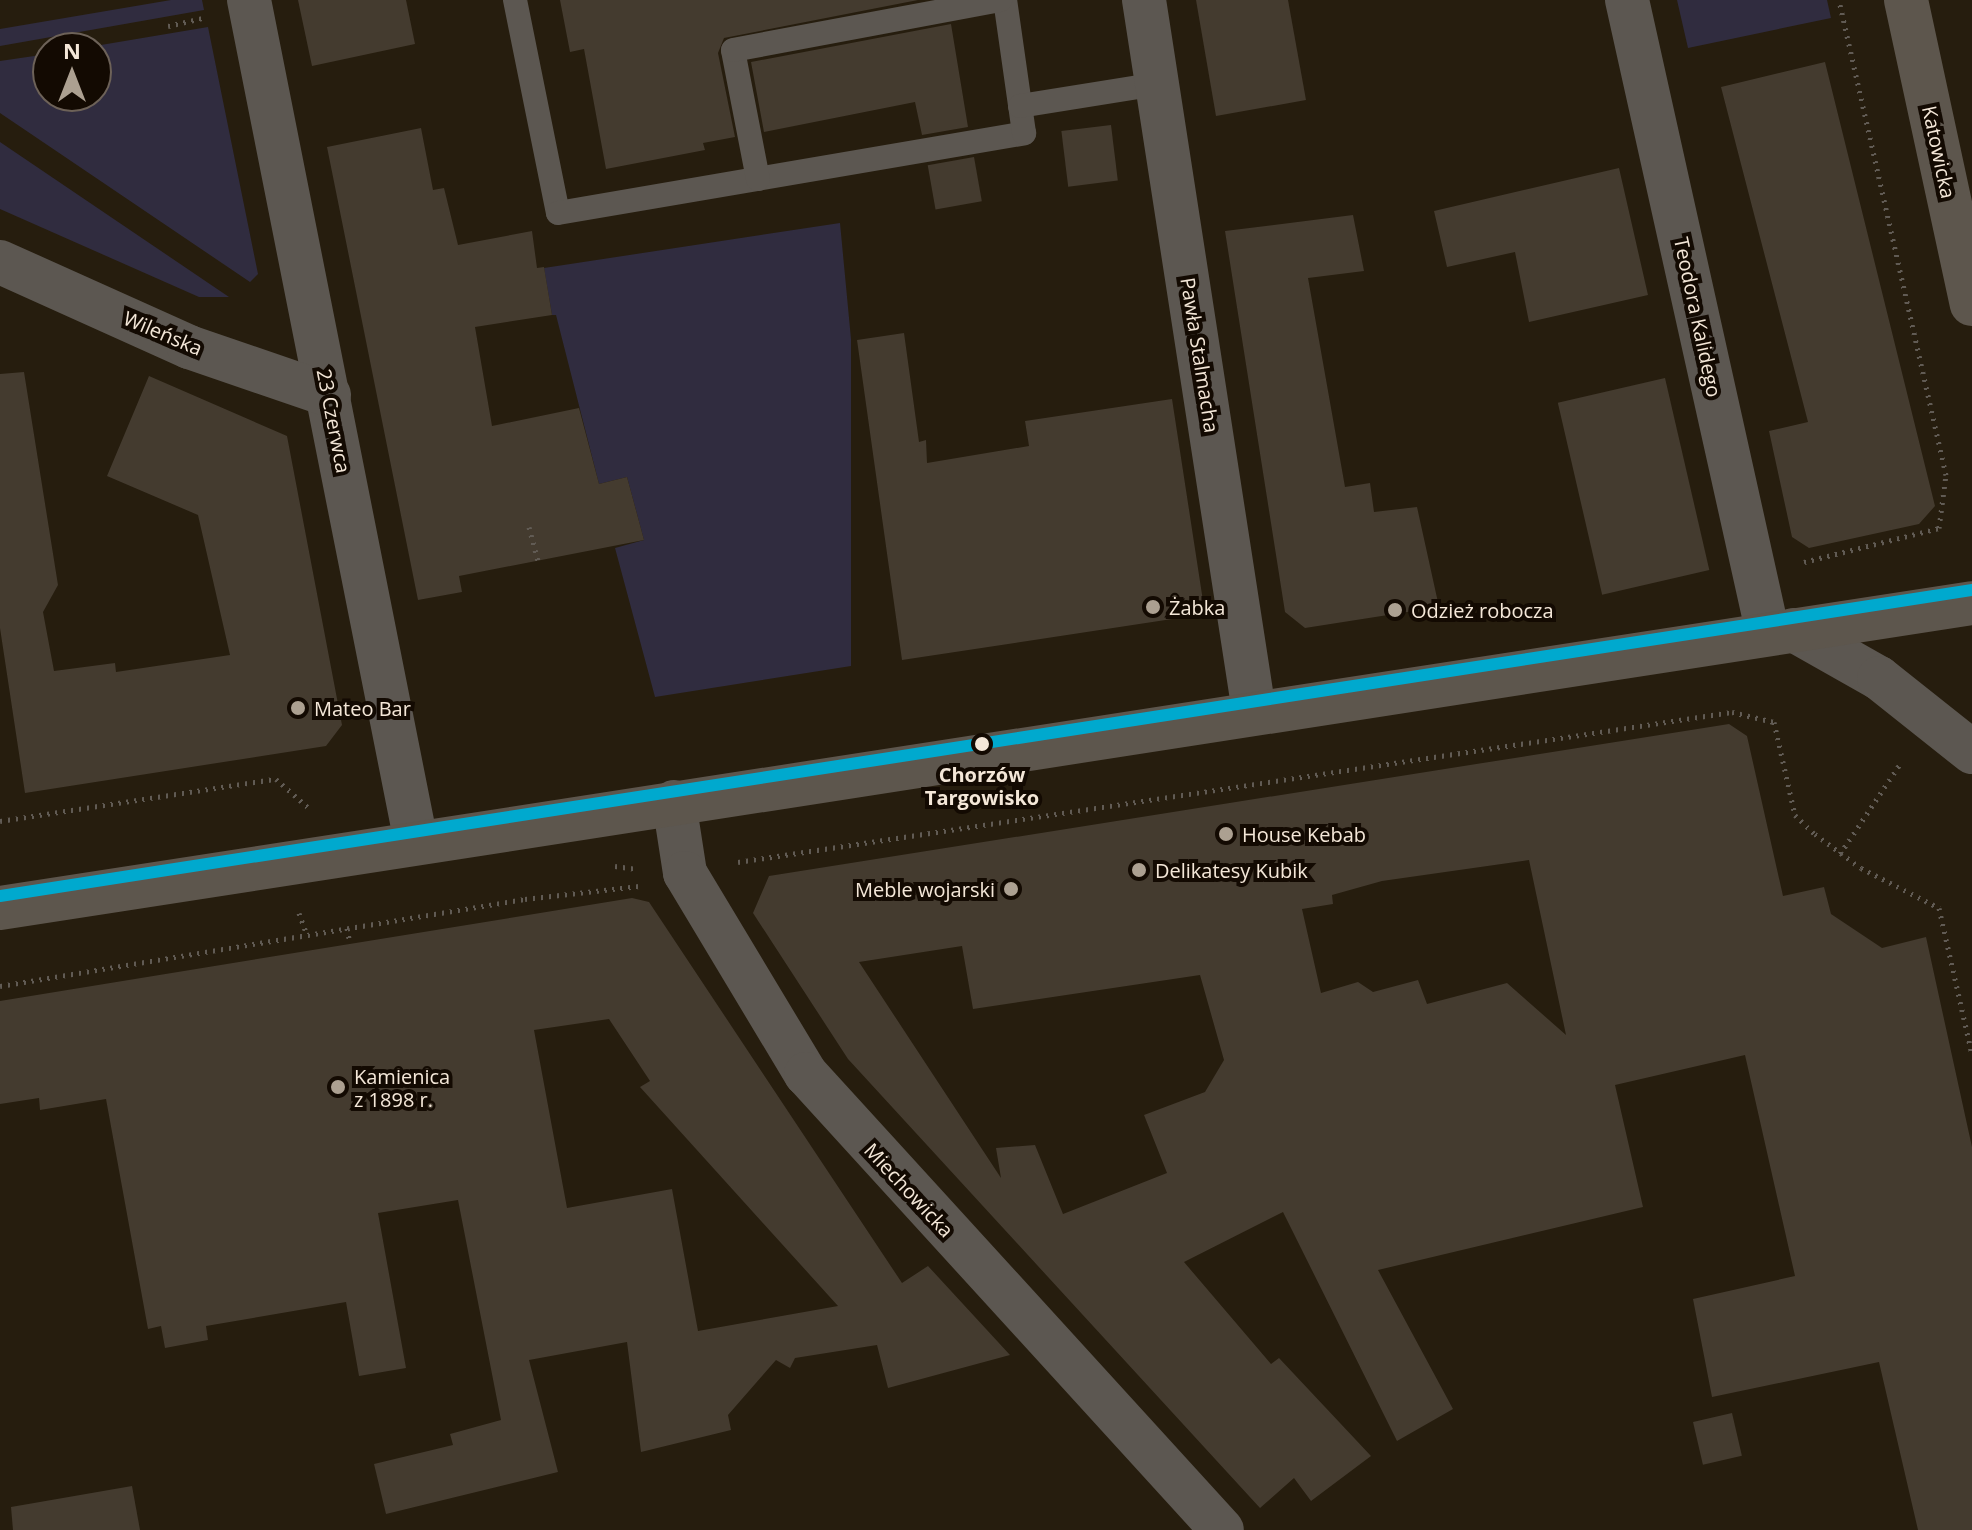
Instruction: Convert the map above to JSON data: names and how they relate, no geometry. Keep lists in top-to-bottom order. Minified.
{"streets":{"main road":["Katowicka"],"street":["Teodora Kalidego","Wileńska","Pawła Stalmacha","23 Czerwca","Miechowicka"]},"crossings":[["Wileńska","23 Czerwca"]],"places":["Żabka","Odzież robocza","Mateo Bar","Chorzów Targowisko","House Kebab","Delikatesy Kubik","Meble wojarski","Kamienica z 1898 r."],"north":"top"}
